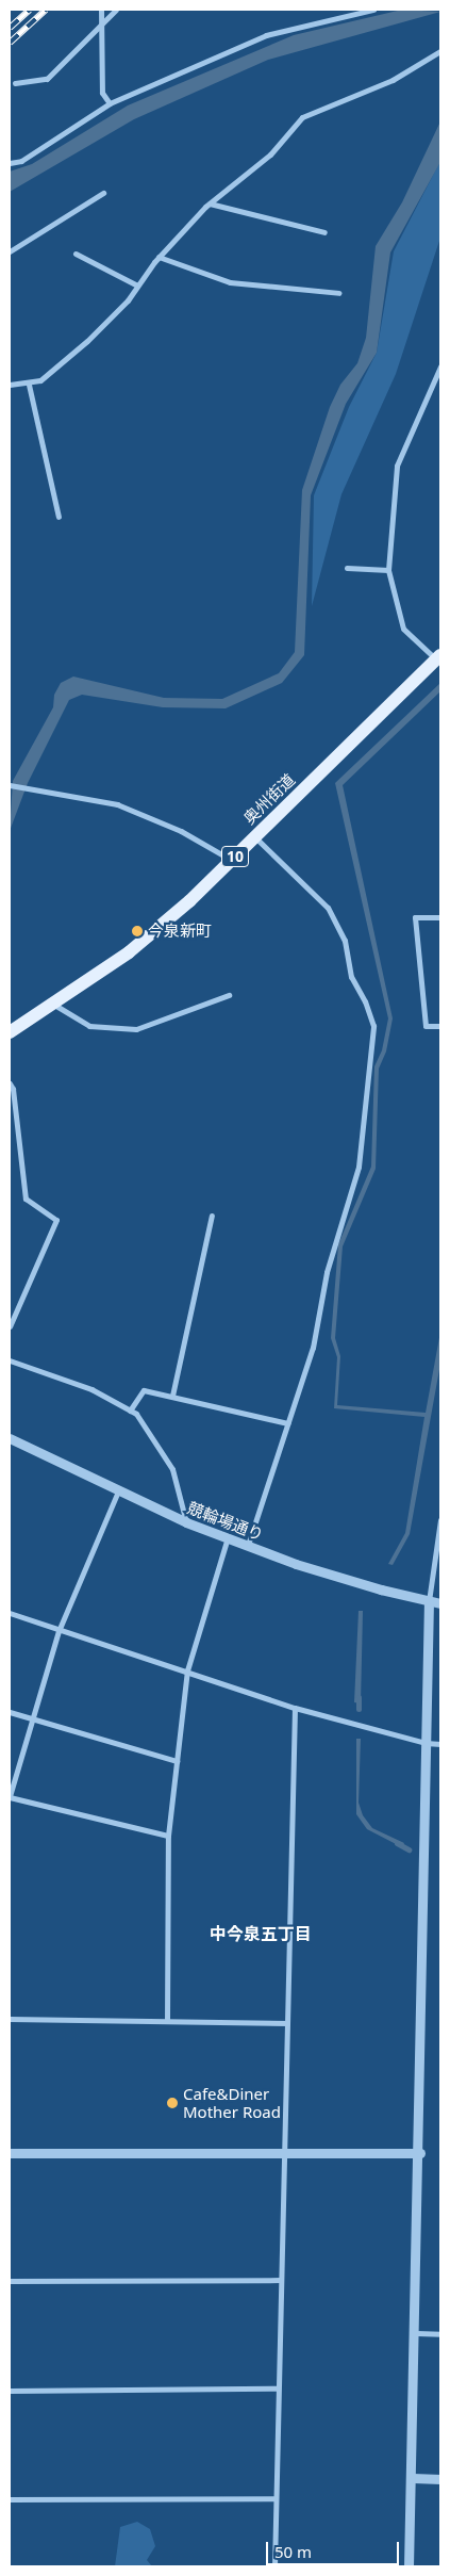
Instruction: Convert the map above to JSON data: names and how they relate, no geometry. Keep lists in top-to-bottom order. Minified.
{"streets":{"main road":["奥州街道","10"],"street":["競輪場通り"]},"districts":["中今泉五丁目"],"places":["今泉新町","Cafe&Diner Mother Road"],"scale_bar":"50 m"}
